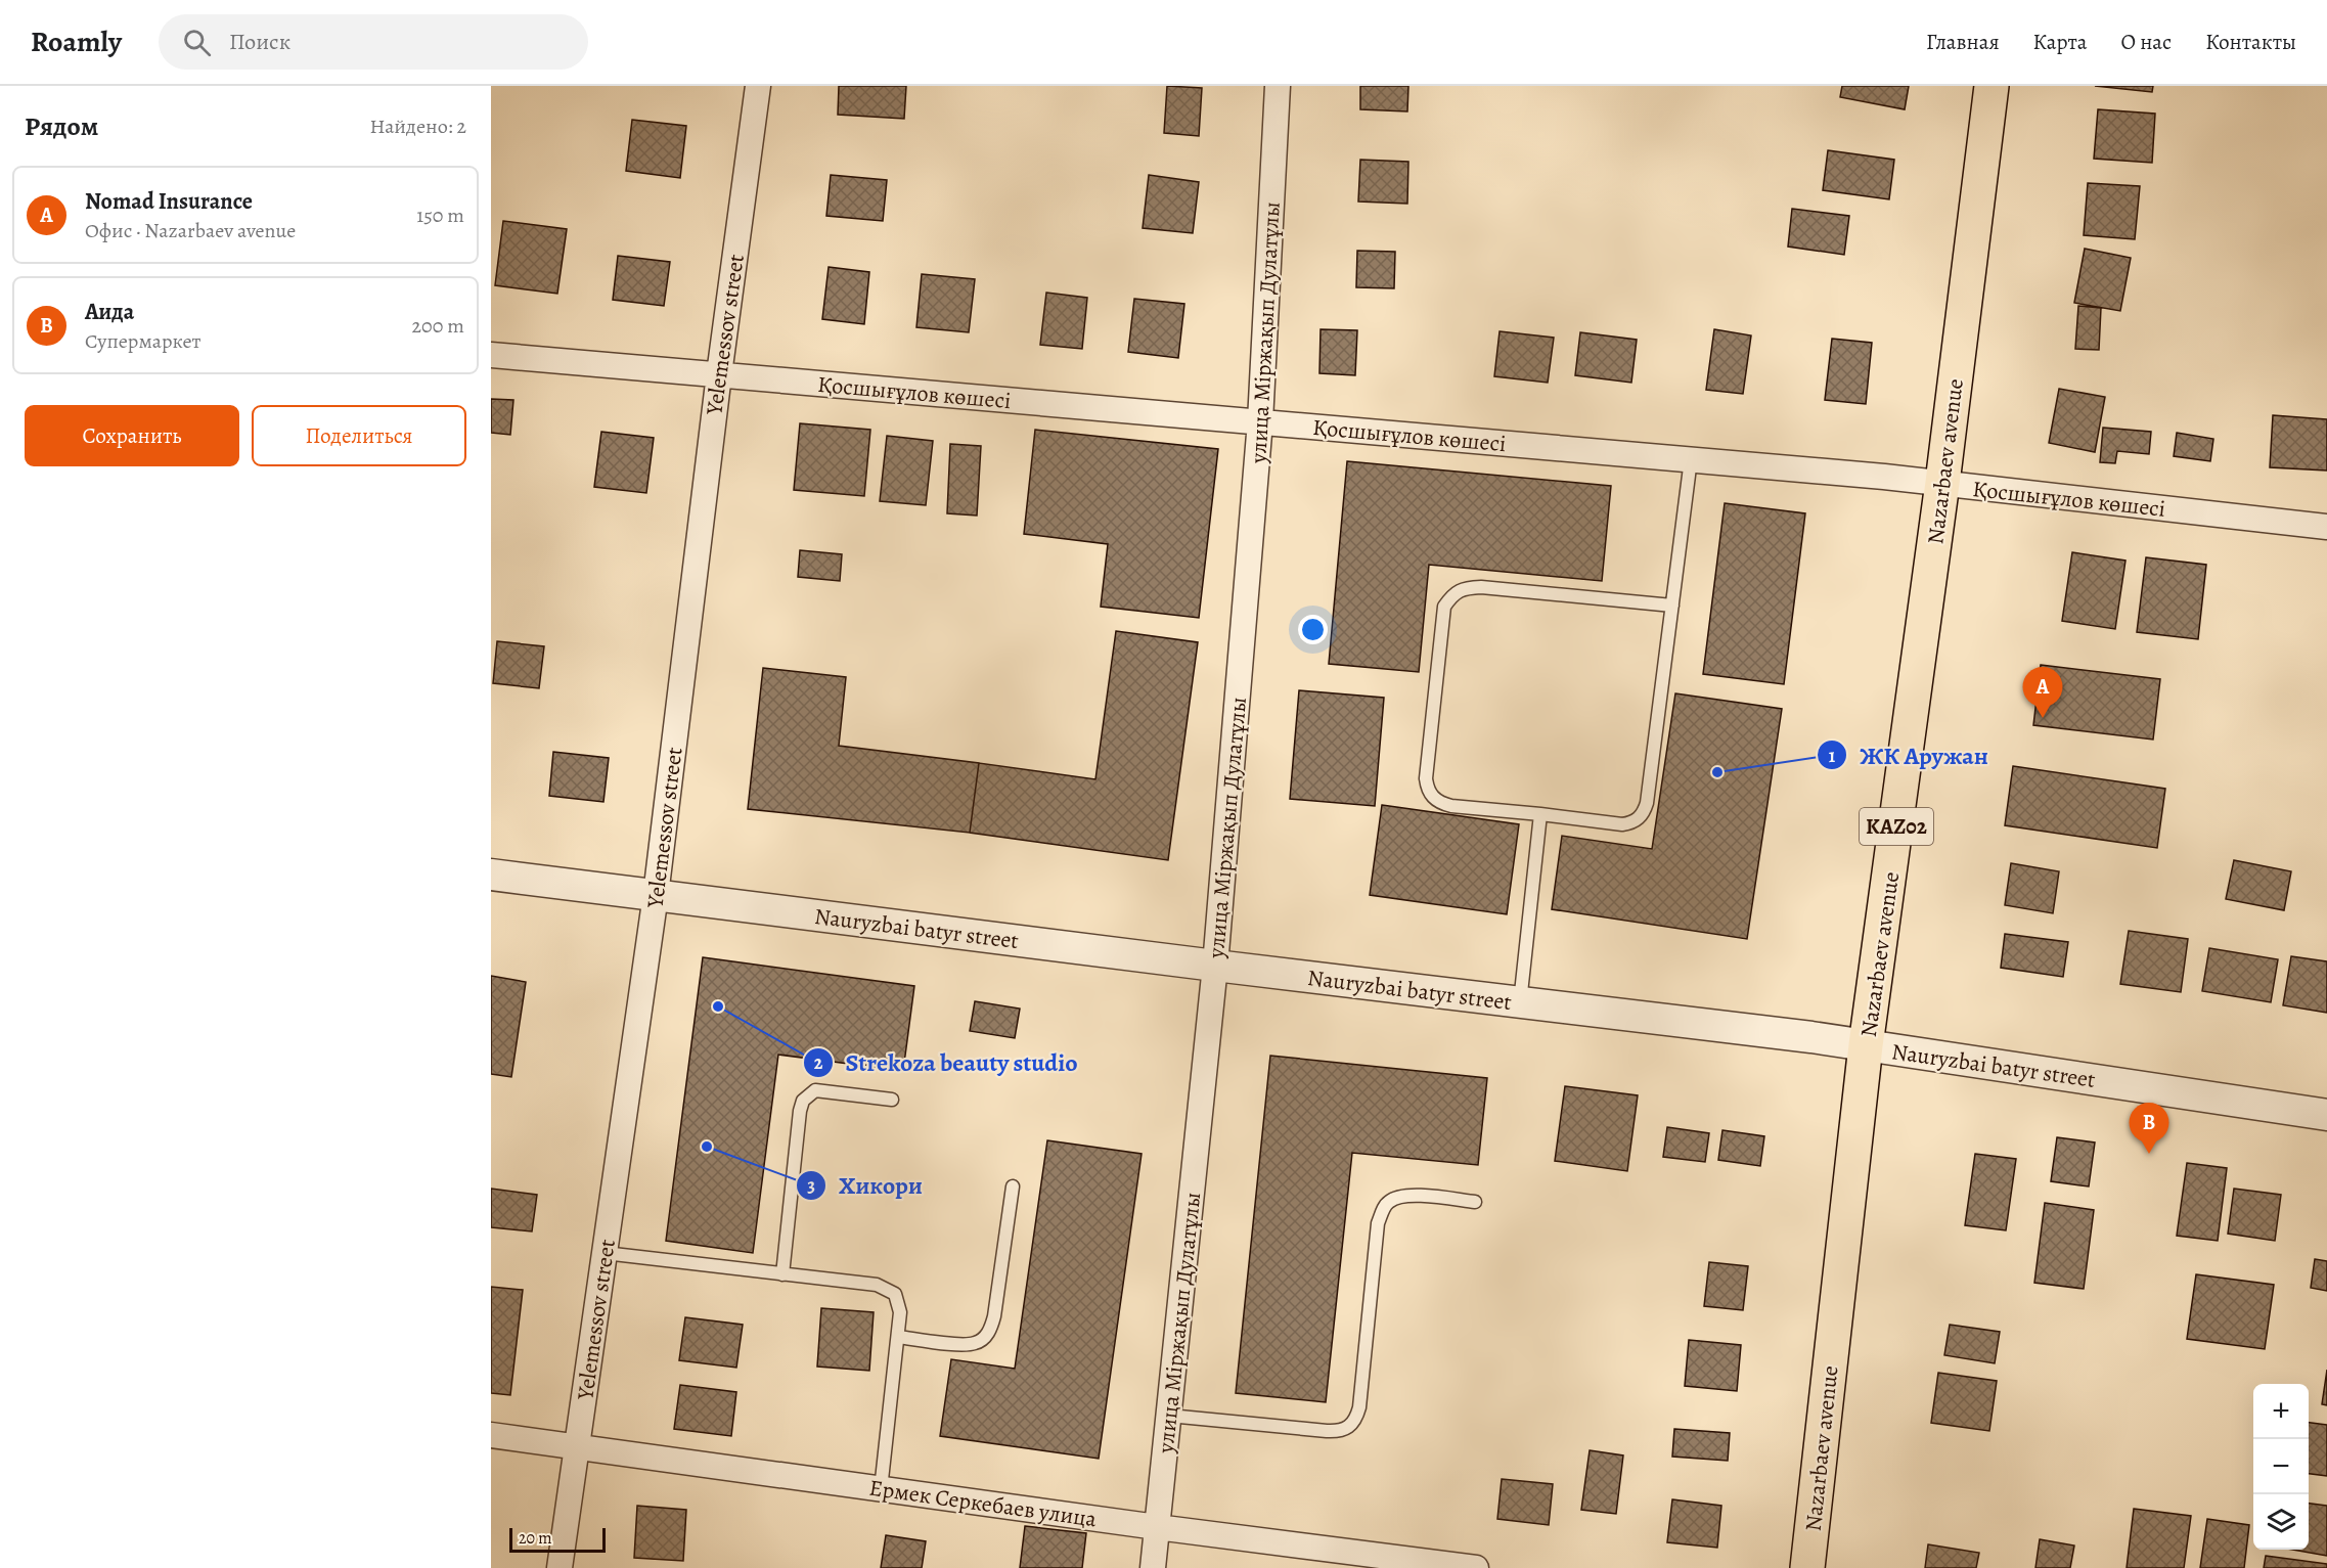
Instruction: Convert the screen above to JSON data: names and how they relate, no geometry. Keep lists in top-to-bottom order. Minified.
{"streets":{"highway":["Nazarbaev avenue","KАZ02"],"street":["улица Міржақып Дулатұлы","Yelemessov street","Қосшығұлов көшесі","Nauryzbai batyr street","Ермек Серкебаев улица"]},"crossings":[["улица Міржақып Дулатұлы","Қосшығұлов көшесі"],["улица Міржақып Дулатұлы","Nauryzbai batyr street"],["улица Міржақып Дулатұлы","Ермек Серкебаев улица"],["Yelemessov street","Қосшығұлов көшесі"],["Yelemessov street","Nauryzbai batyr street"],["Yelemessov street","Ермек Серкебаев улица"],["Қосшығұлов көшесі","Nazarbaev avenue"],["Nazarbaev avenue","Nauryzbai batyr street"]],"places":["ЖК Аружан","Strekoza beauty studio","Хикори"],"scale_bar":"20 m","page":{"header":"Roamly","search":"Поиск","nav":["Главная","Карта","О нас","Контакты"],"heading":["Рядом","Найдено: 2"],"list":[{"mark":"A","name":"Nomad Insurance","note":"Офис · Nazarbaev avenue","value":"150 m"},{"mark":"B","name":"Аида","note":"Супермаркет","value":"200 m"}],"buttons":["Сохранить","Поделиться"],"pins":["A","B"],"map_buttons":["+","−"],"scale":"20 m"}}
